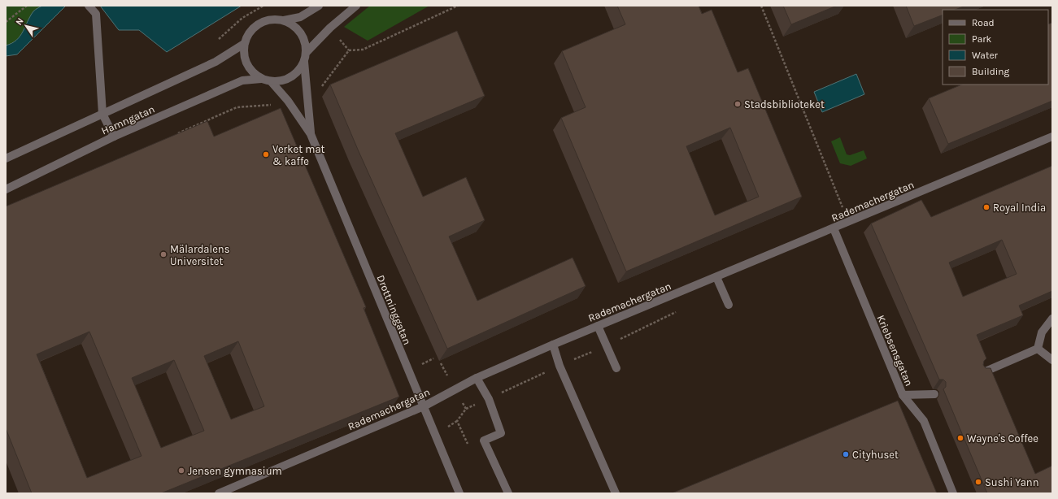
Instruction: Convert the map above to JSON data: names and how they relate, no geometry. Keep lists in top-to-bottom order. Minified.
{"streets":{"street":["Hamngatan","Rademachergatan","Drottninggatan","Kriebsensgatan"]},"crossings":[["Hamngatan","Drottninggatan"],["Rademachergatan","Drottninggatan"],["Rademachergatan","Kriebsensgatan"]],"places":["Stadsbiblioteket","Verket mat & kaffe","Royal India","Mälardalens Universitet","Wayne's Coffee","Cityhuset","Jensen gymnasium","Sushi Yann"],"legend":["Road","Park","Water","Building"],"north":"top left"}
